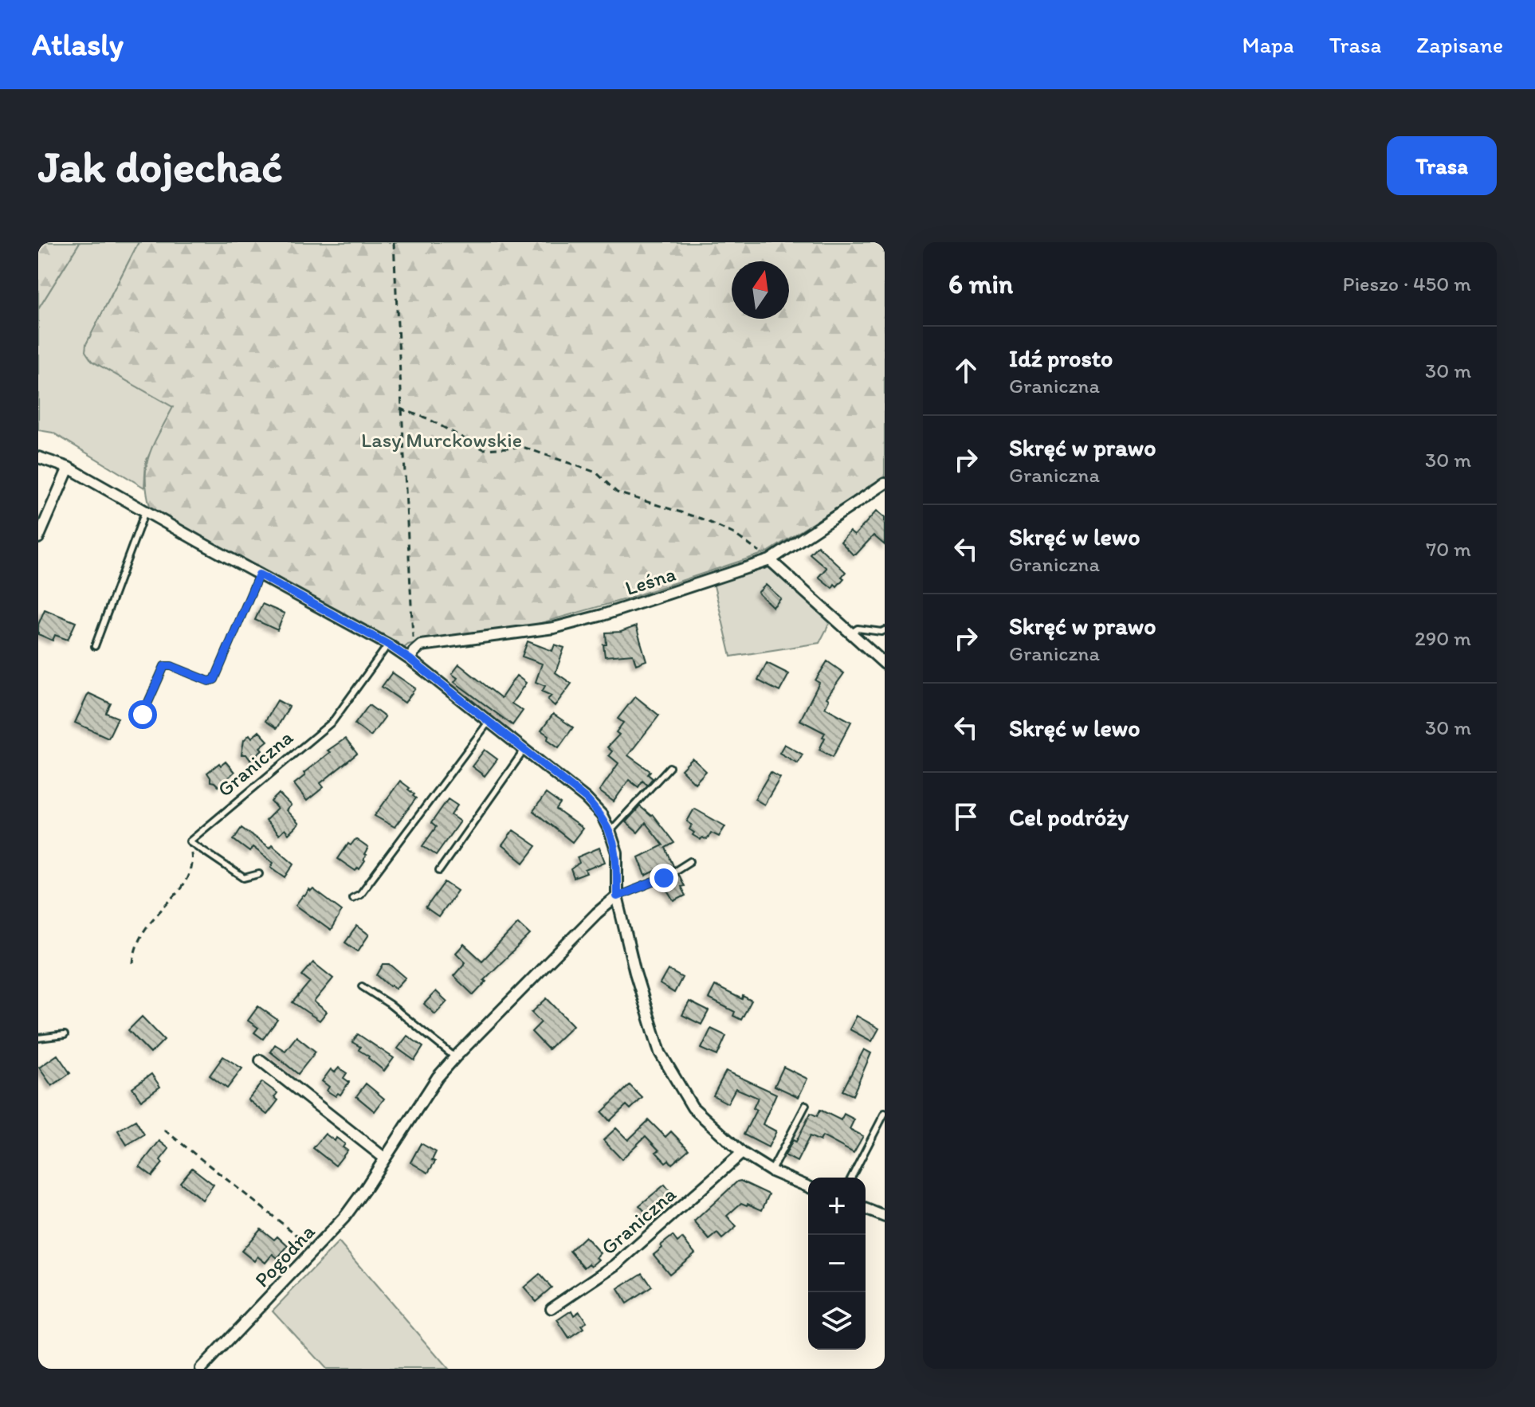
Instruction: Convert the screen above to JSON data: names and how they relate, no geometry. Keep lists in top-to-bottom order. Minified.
{"streets":{"street":["Leśna","Graniczna","Pogodna"]},"parks":["Lasy Murckowskie"],"north":"top","page":{"header":"Atlasly","nav":["Mapa","Trasa","Zapisane"],"buttons":"Trasa","title":"Jak dojechać","heading":["6 min","Pieszo · 450 m"],"list":[["Idź prosto","Graniczna","30 m"],["Skręć w prawo","Graniczna","30 m"],["Skręć w lewo","Graniczna","70 m"],["Skręć w prawo","Graniczna","290 m"],["Skręć w lewo","30 m"],"Cel podróży"],"map_buttons":["+","−"]}}
